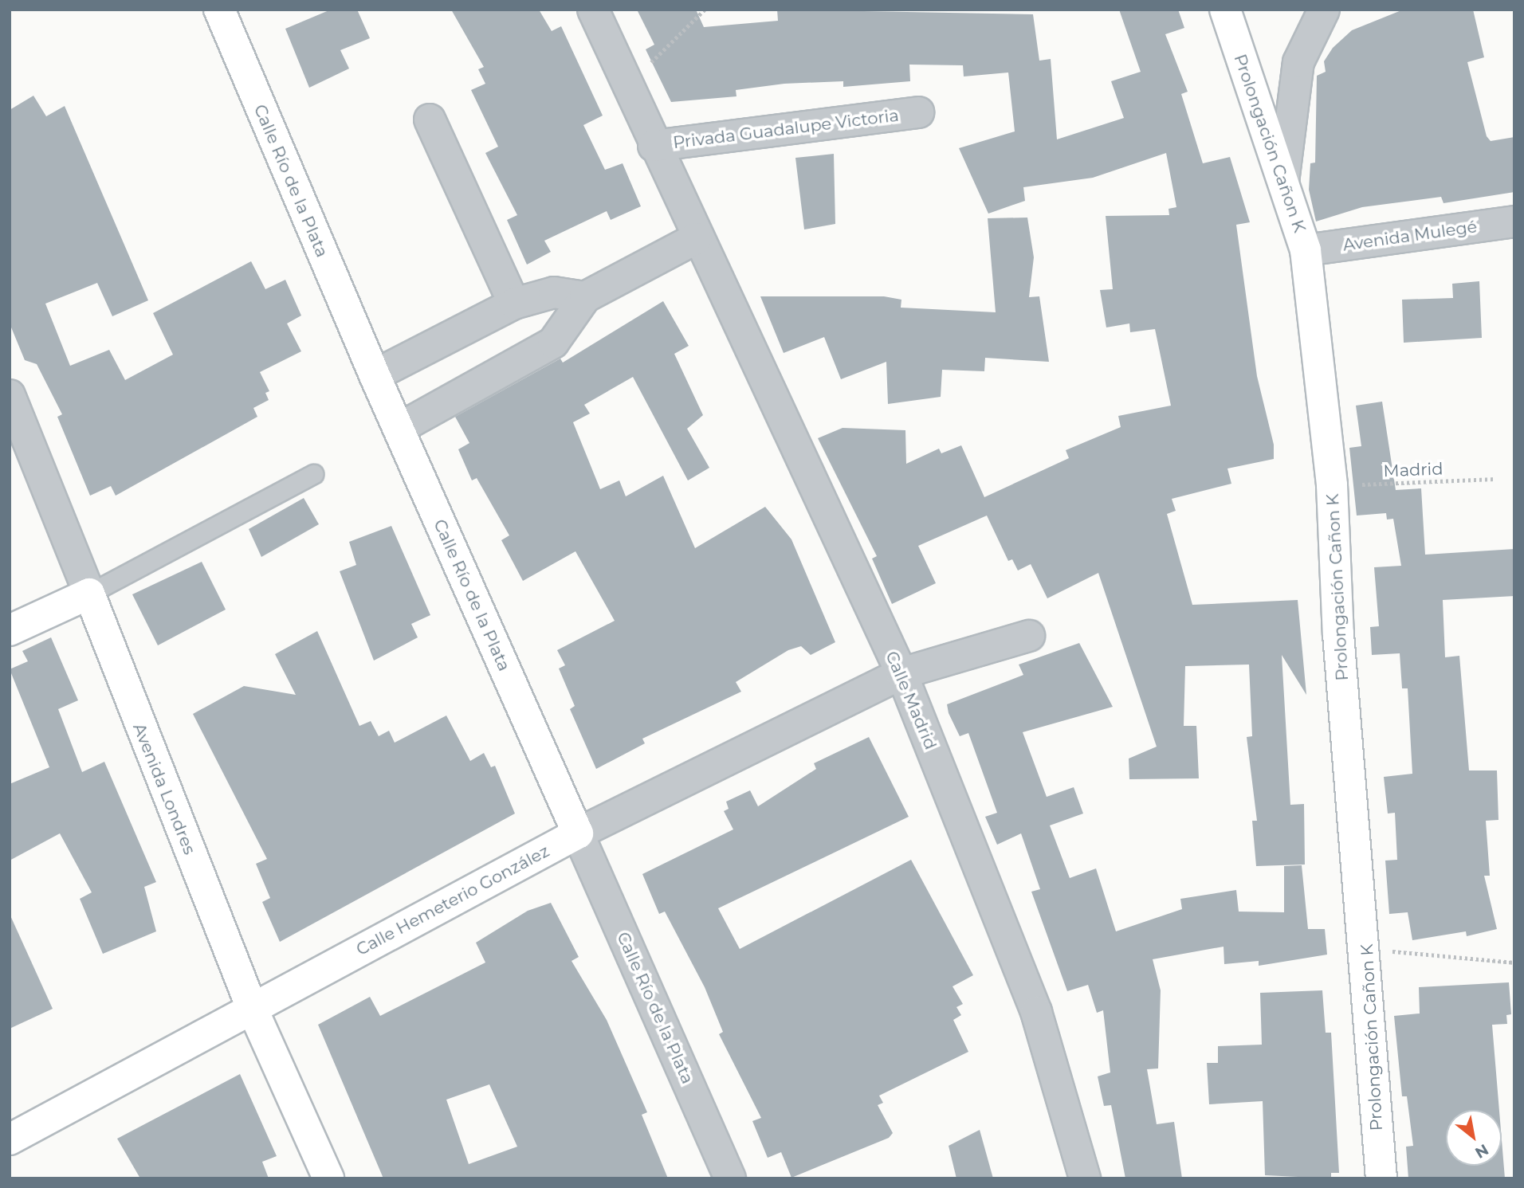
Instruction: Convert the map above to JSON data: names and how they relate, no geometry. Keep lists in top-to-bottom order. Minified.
{"streets":{"main road":["Prolongación Cañon K","Calle Río de la Plata","Avenida Londres","Calle Hemeterio González"],"street":["Privada Guadalupe Victoria","Avenida Mulegé","Calle Madrid"],"path":["Madrid"]},"crossings":[["Privada Guadalupe Victoria","Calle Madrid"],["Prolongación Cañon K","Avenida Mulegé"],["Prolongación Cañon K","Madrid"],["Calle Río de la Plata","Calle Hemeterio González"],["Calle Madrid","Calle Hemeterio González"],["Avenida Londres","Calle Hemeterio González"]],"north":"bottom right"}
